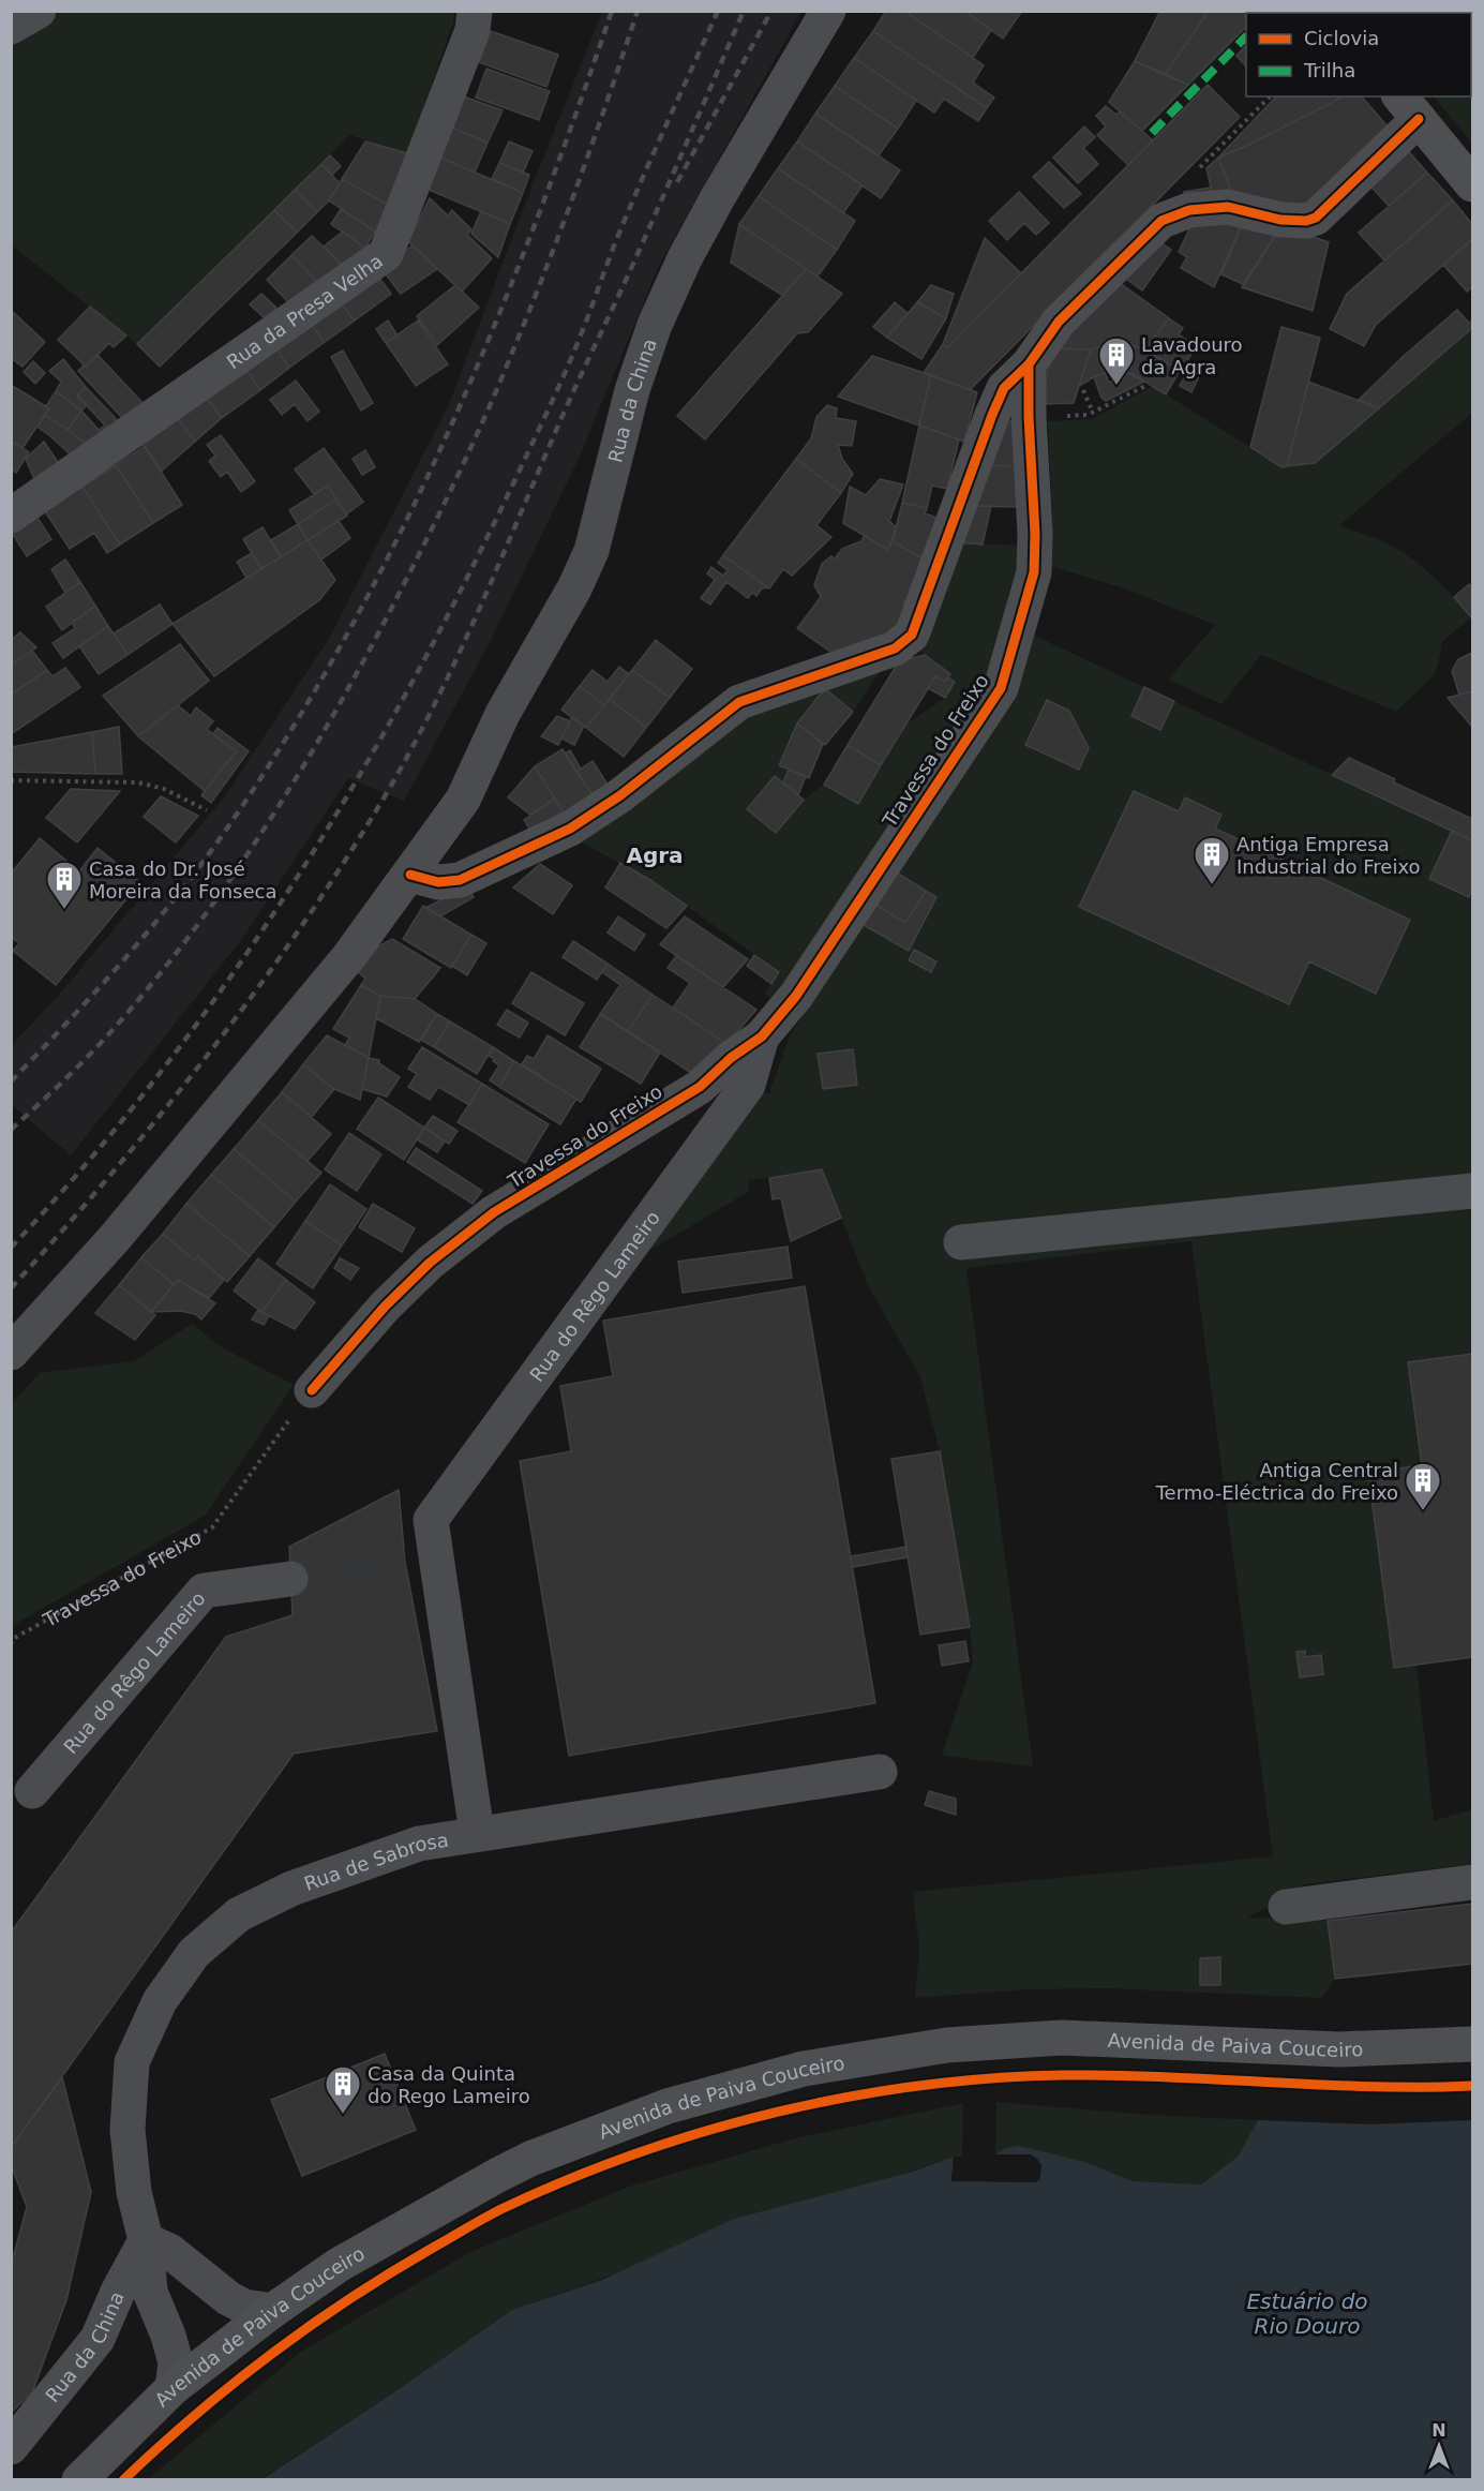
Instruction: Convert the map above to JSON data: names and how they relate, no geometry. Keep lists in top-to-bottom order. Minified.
{"streets":{"main road":["Avenida de Paiva Couceiro"],"street":["Rua da Presa Velha","Rua da China","Travessa do Freixo","Rua do Rêgo Lameiro","Rua de Sabrosa"]},"crossings":[["Rua da China","Rua de Sabrosa"],["Travessa do Freixo","Rua do Rêgo Lameiro"],["Rua do Rêgo Lameiro","Rua de Sabrosa"],["Rua de Sabrosa","Avenida de Paiva Couceiro"]],"districts":["Agra"],"water":["Estuário do Rio Douro"],"places":{"building":["Lavadouro da Agra","Antiga Empresa Industrial do Freixo","Casa do Dr. José Moreira da Fonseca","Antiga Central Termo-Eléctrica do Freixo","Casa da Quinta do Rego Lameiro"]},"legend":["Ciclovia","Trilha"],"north":"top"}
